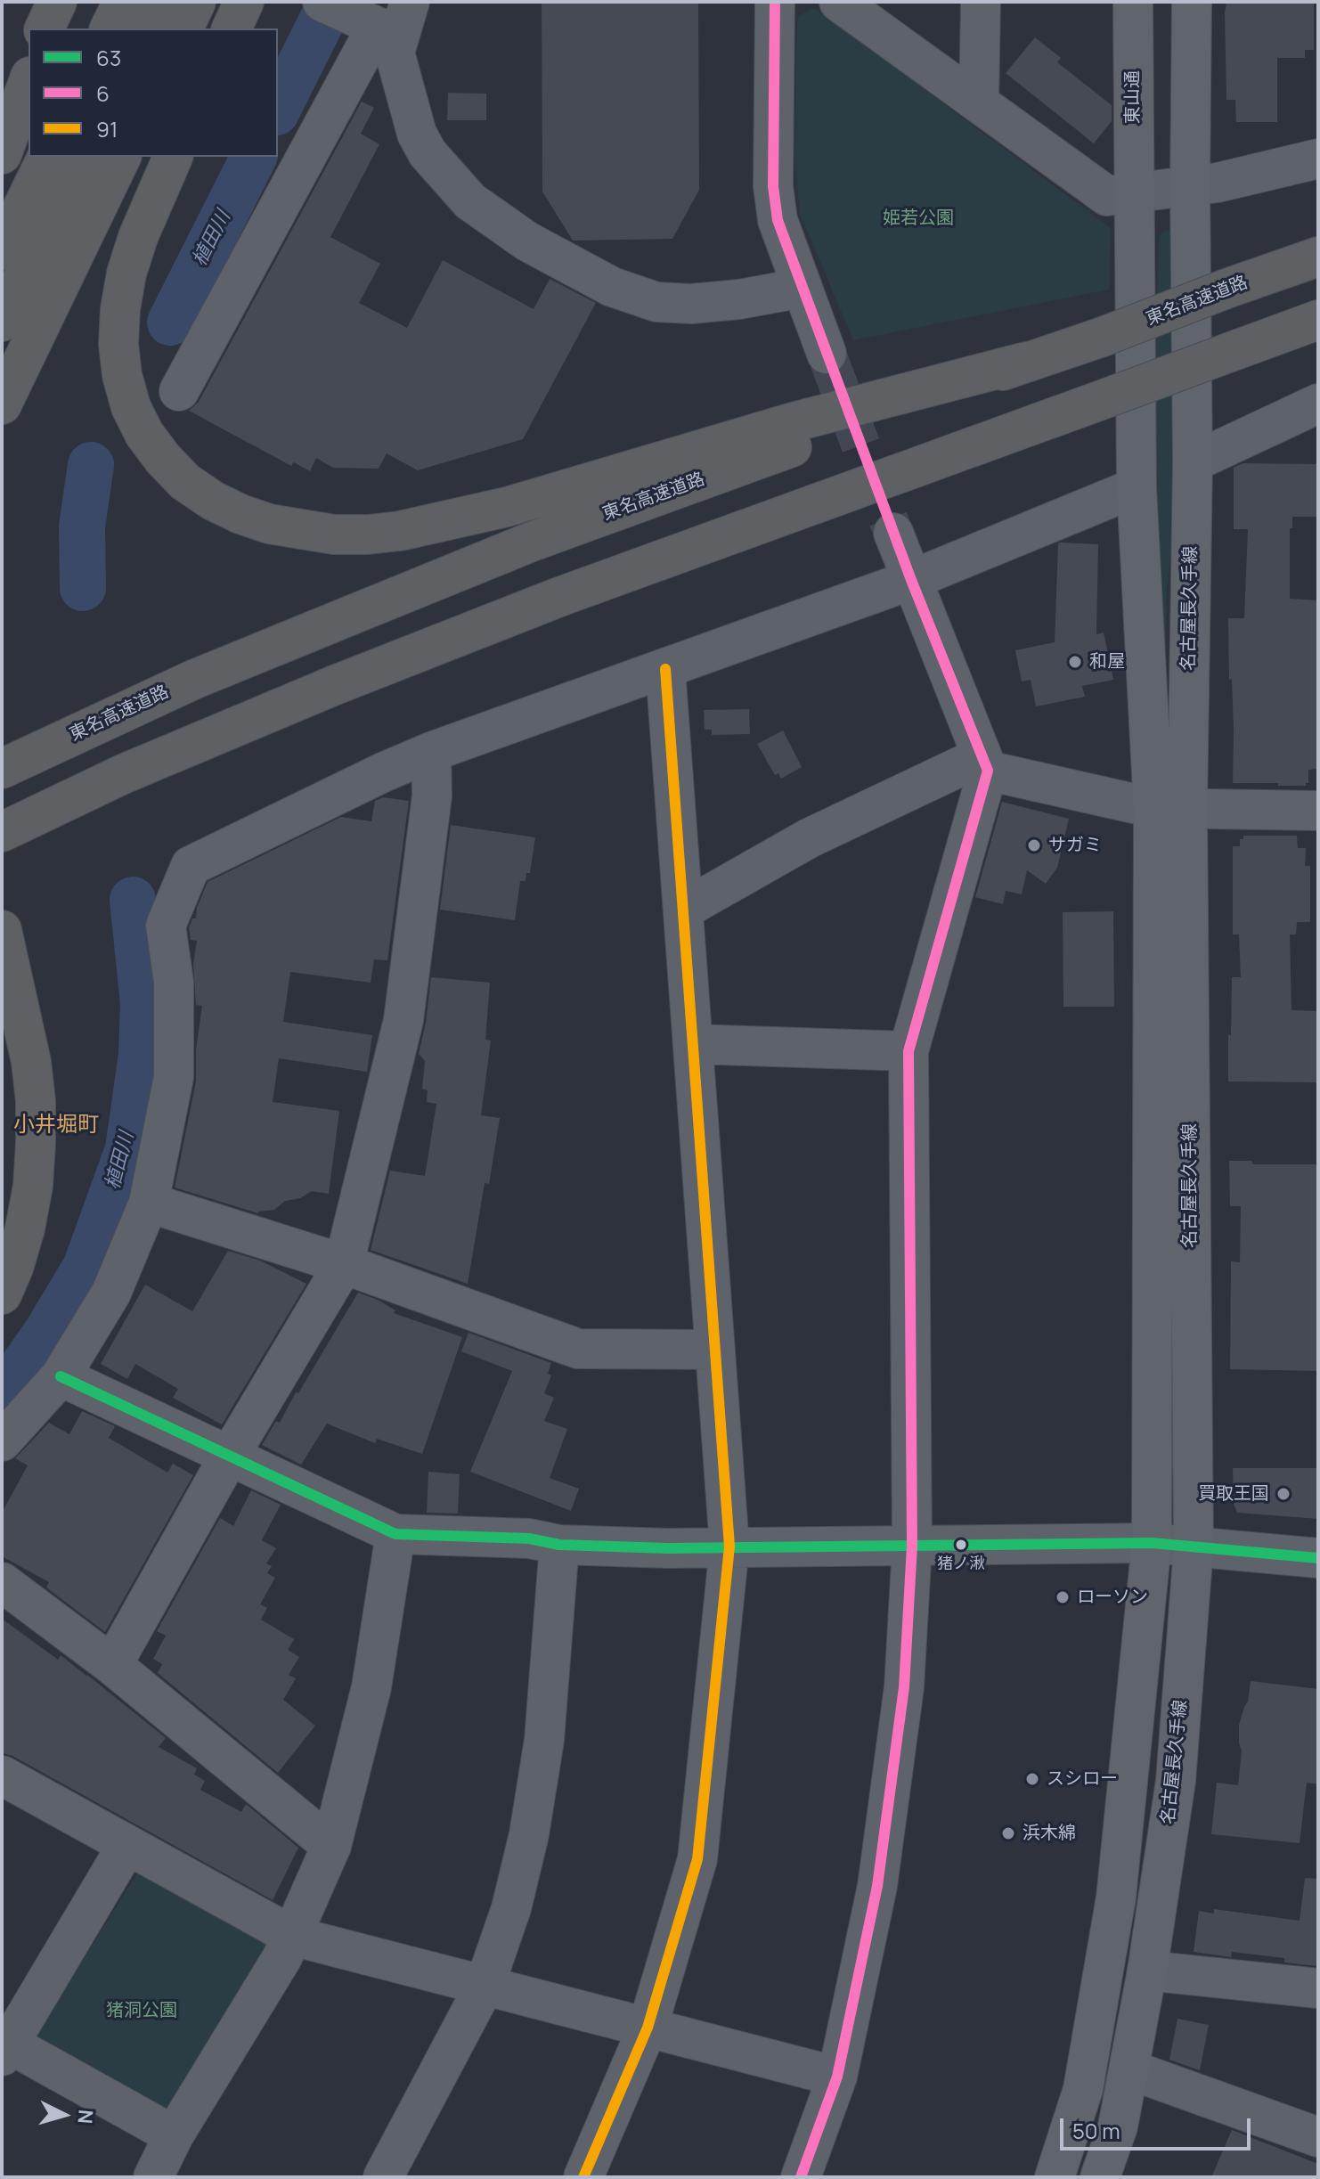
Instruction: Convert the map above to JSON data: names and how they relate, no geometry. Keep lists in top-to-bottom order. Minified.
{"streets":{"highway":["東名高速道路"],"main road":["東山通","名古屋長久手線"]},"crossings":[["東山通","名古屋長久手線"]],"districts":["小井堀町"],"water":["植田川"],"parks":["姫若公園","猪洞公園"],"places":["和屋","サガミ","買取王国","猪ノ湫","ローソン","スシロー","浜木綿"],"lines":["transit line 6","transit line 91","transit line 63"],"legend":["63","6","91"],"scale_bar":"50 m","north":"right"}
